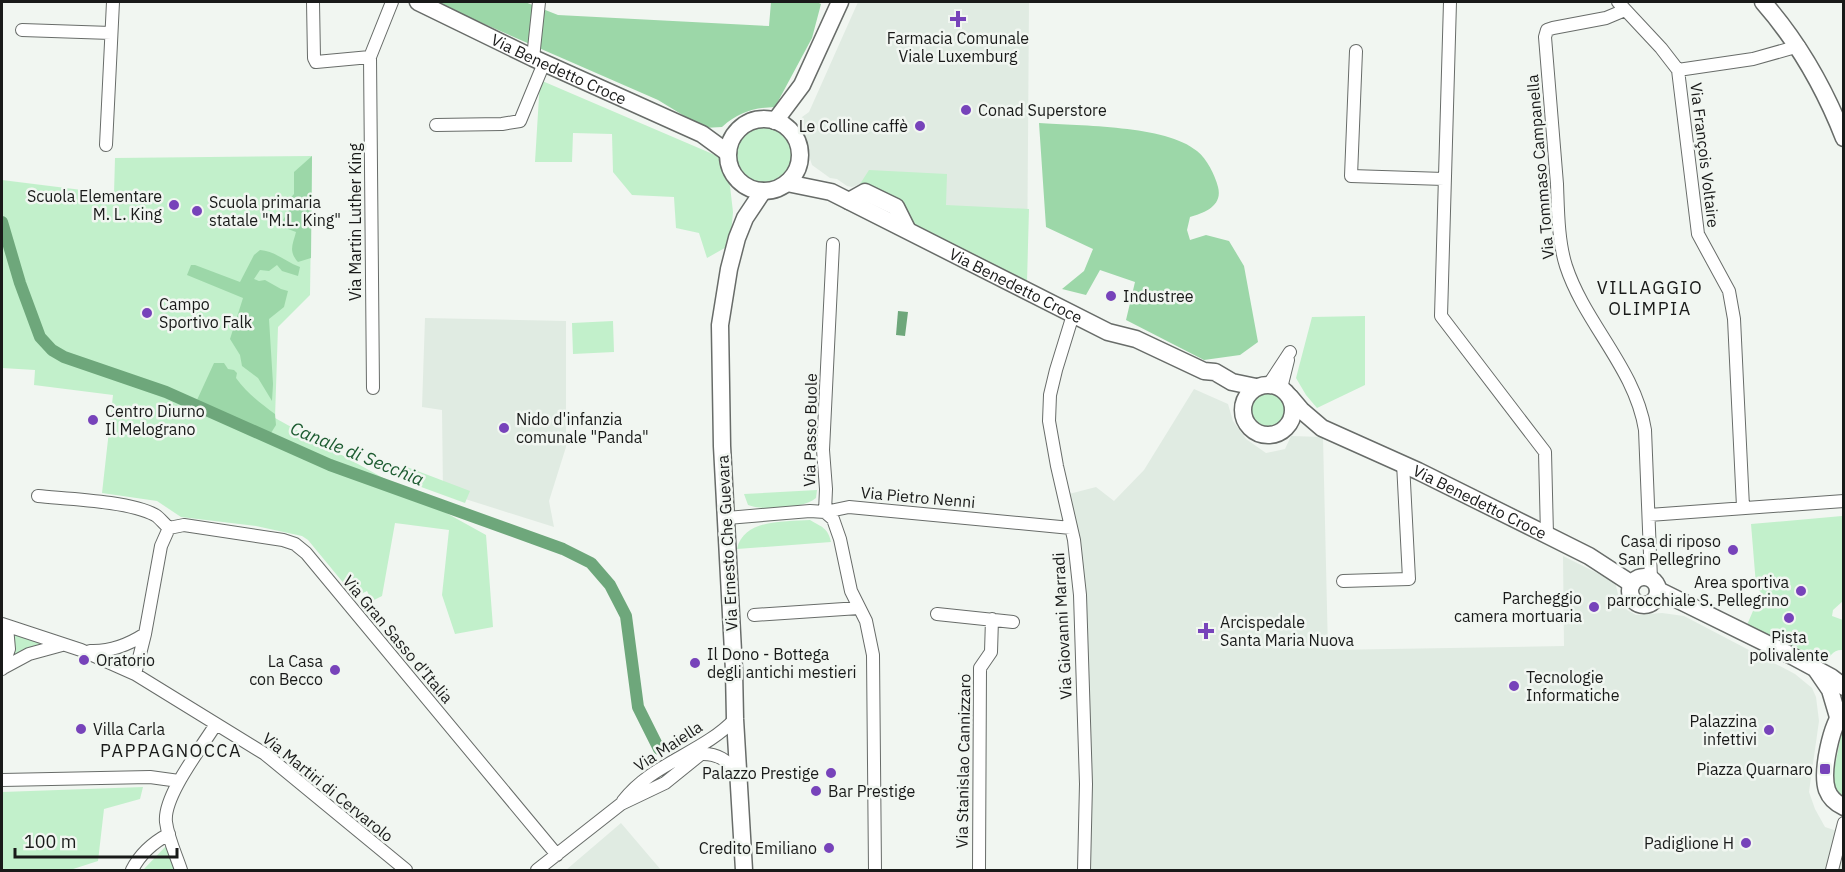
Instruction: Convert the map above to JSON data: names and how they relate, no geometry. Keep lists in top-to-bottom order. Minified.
{"streets":{"street":["Via Benedetto Croce","Via François Voltaire","Via Tommaso Campanella","Via Martin Luther King","Via Passo Buole","Via Pietro Nenni","Via Ernesto Che Guevara","Via Giovanni Marradi","Via Gran Sasso d'Italia","Via Maiella","Via Stanislao Cannizzaro","Via Martiri di Cervarolo"]},"crossings":[["Via Benedetto Croce","Via Tommaso Campanella"],["Via Benedetto Croce","Via Ernesto Che Guevara"],["Via Benedetto Croce","Via Giovanni Marradi"],["Via François Voltaire","Via Tommaso Campanella"],["Via Passo Buole","Via Pietro Nenni"],["Via Pietro Nenni","Via Ernesto Che Guevara"],["Via Pietro Nenni","Via Giovanni Marradi"],["Via Ernesto Che Guevara","Via Maiella"],["Via Gran Sasso d'Italia","Via Maiella"]],"districts":["VILLAGGIO OLIMPIA","PAPPAGNOCCA"],"water":["Canale di Secchia"],"places":{"health":["Farmacia Comunale Viale Luxemburg","Arcispedale Santa Maria Nuova"],"other":["Conad Superstore","Le Colline caffè","Scuola Elementare M. L. King","Scuola primaria statale \"M.L. King\"","Industree","Campo Sportivo Falk","Centro Diurno Il Melograno","Nido d'infanzia comunale \"Panda\"","Casa di riposo San Pellegrino","Area sportiva parrocchiale S. Pellegrino","Parcheggio camera mortuaria","Pista polivalente","Oratorio","Il Dono - Bottega degli antichi mestieri","La Casa con Becco","Tecnologie Informatiche","Villa Carla","Palazzina infettivi","Palazzo Prestige","Bar Prestige","Padiglione H","Credito Emiliano"],"transit":["Piazza Quarnaro"]},"scale_bar":"100 m"}
